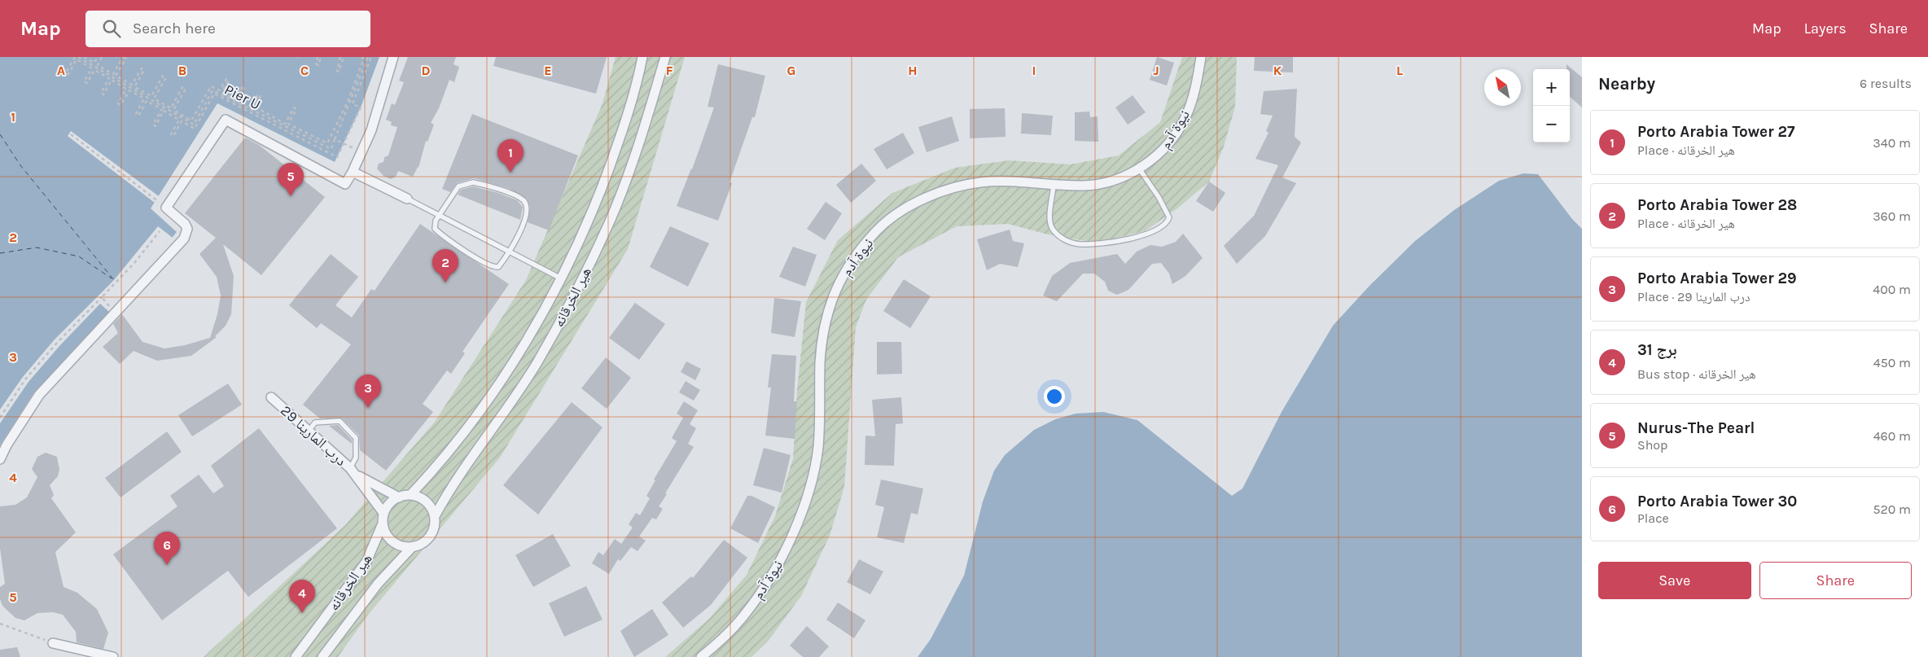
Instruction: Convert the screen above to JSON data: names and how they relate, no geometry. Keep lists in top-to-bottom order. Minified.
{"streets":{"street":["نيوة آدم","هير الخرقانه","درب المارينا 29"],"path":["Pier U"]},"crossings":[["هير الخرقانه","درب المارينا 29"]],"north":"top left","page":{"header":"Map","search":"Search here","nav":["Map","Layers","Share"],"heading":["Nearby","6 results"],"map_buttons":["+","−"],"list":[{"mark":"1","name":"Porto Arabia Tower 27","note":"Place · هير الخرقانه","value":"340 m"},{"mark":"2","name":"Porto Arabia Tower 28","note":"Place · هير الخرقانه","value":"360 m"},{"mark":"3","name":"Porto Arabia Tower 29","note":"Place · درب المارينا 29","value":"400 m"},{"mark":"4","name":"برج 31","note":"Bus stop · هير الخرقانه","value":"450 m"},{"mark":"5","name":"Nurus-The Pearl","note":"Shop","value":"460 m"},{"mark":"6","name":"Porto Arabia Tower 30","note":"Place","value":"520 m"}],"pins":["1","5","2","3","6","4"],"buttons":["Save","Share"]},"grid":{"columns":["A","B","C","D","E","F","G","H","I","J","K","L"],"rows":["1","2","3","4","5"]}}
